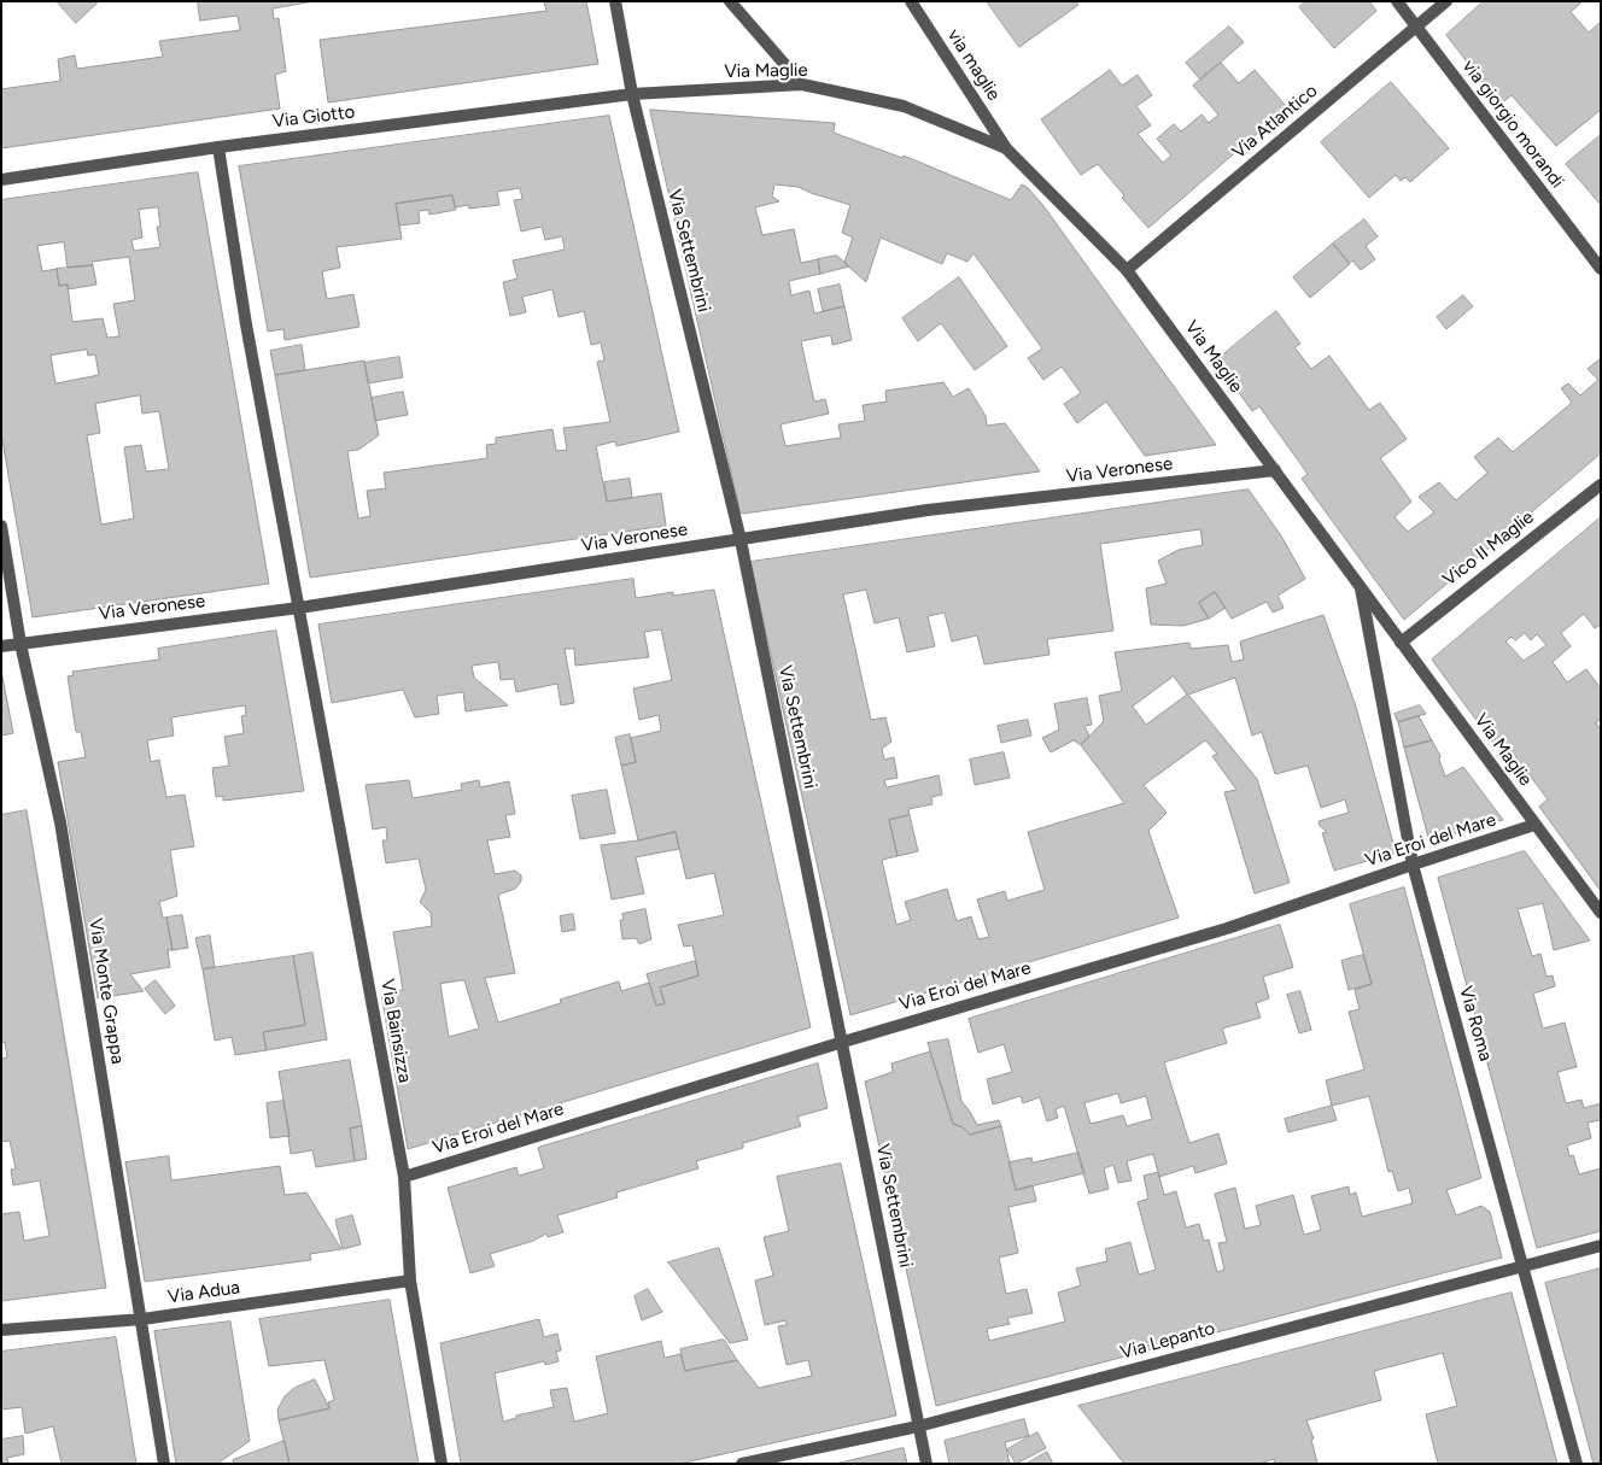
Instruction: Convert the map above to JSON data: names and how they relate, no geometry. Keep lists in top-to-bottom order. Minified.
{"streets":{"street":["via maglie","Via Maglie","Via Giotto","Via Atlantico","via giorgio morandi","Via Settembrini","Via Veronese","Vico II Maglie","Via Eroi del Mare","Via Monte Grappa","Via Roma","Via Bainsizza","Via Adua","Via Lepanto"]},"crossings":[["via maglie","Via Maglie"],["Via Maglie","Via Giotto"],["Via Maglie","Via Atlantico"],["Via Maglie","Via Settembrini"],["Via Maglie","Via Veronese"],["Via Maglie","Vico II Maglie"],["Via Maglie","Via Eroi del Mare"],["Via Maglie","Via Roma"],["Via Giotto","Via Settembrini"],["Via Giotto","Via Bainsizza"],["Via Atlantico","via giorgio morandi"],["Via Settembrini","Via Veronese"],["Via Settembrini","Via Eroi del Mare"],["Via Settembrini","Via Lepanto"],["Via Veronese","Via Monte Grappa"],["Via Veronese","Via Bainsizza"],["Via Eroi del Mare","Via Roma"],["Via Eroi del Mare","Via Bainsizza"],["Via Monte Grappa","Via Adua"],["Via Roma","Via Lepanto"],["Via Bainsizza","Via Adua"]]}
